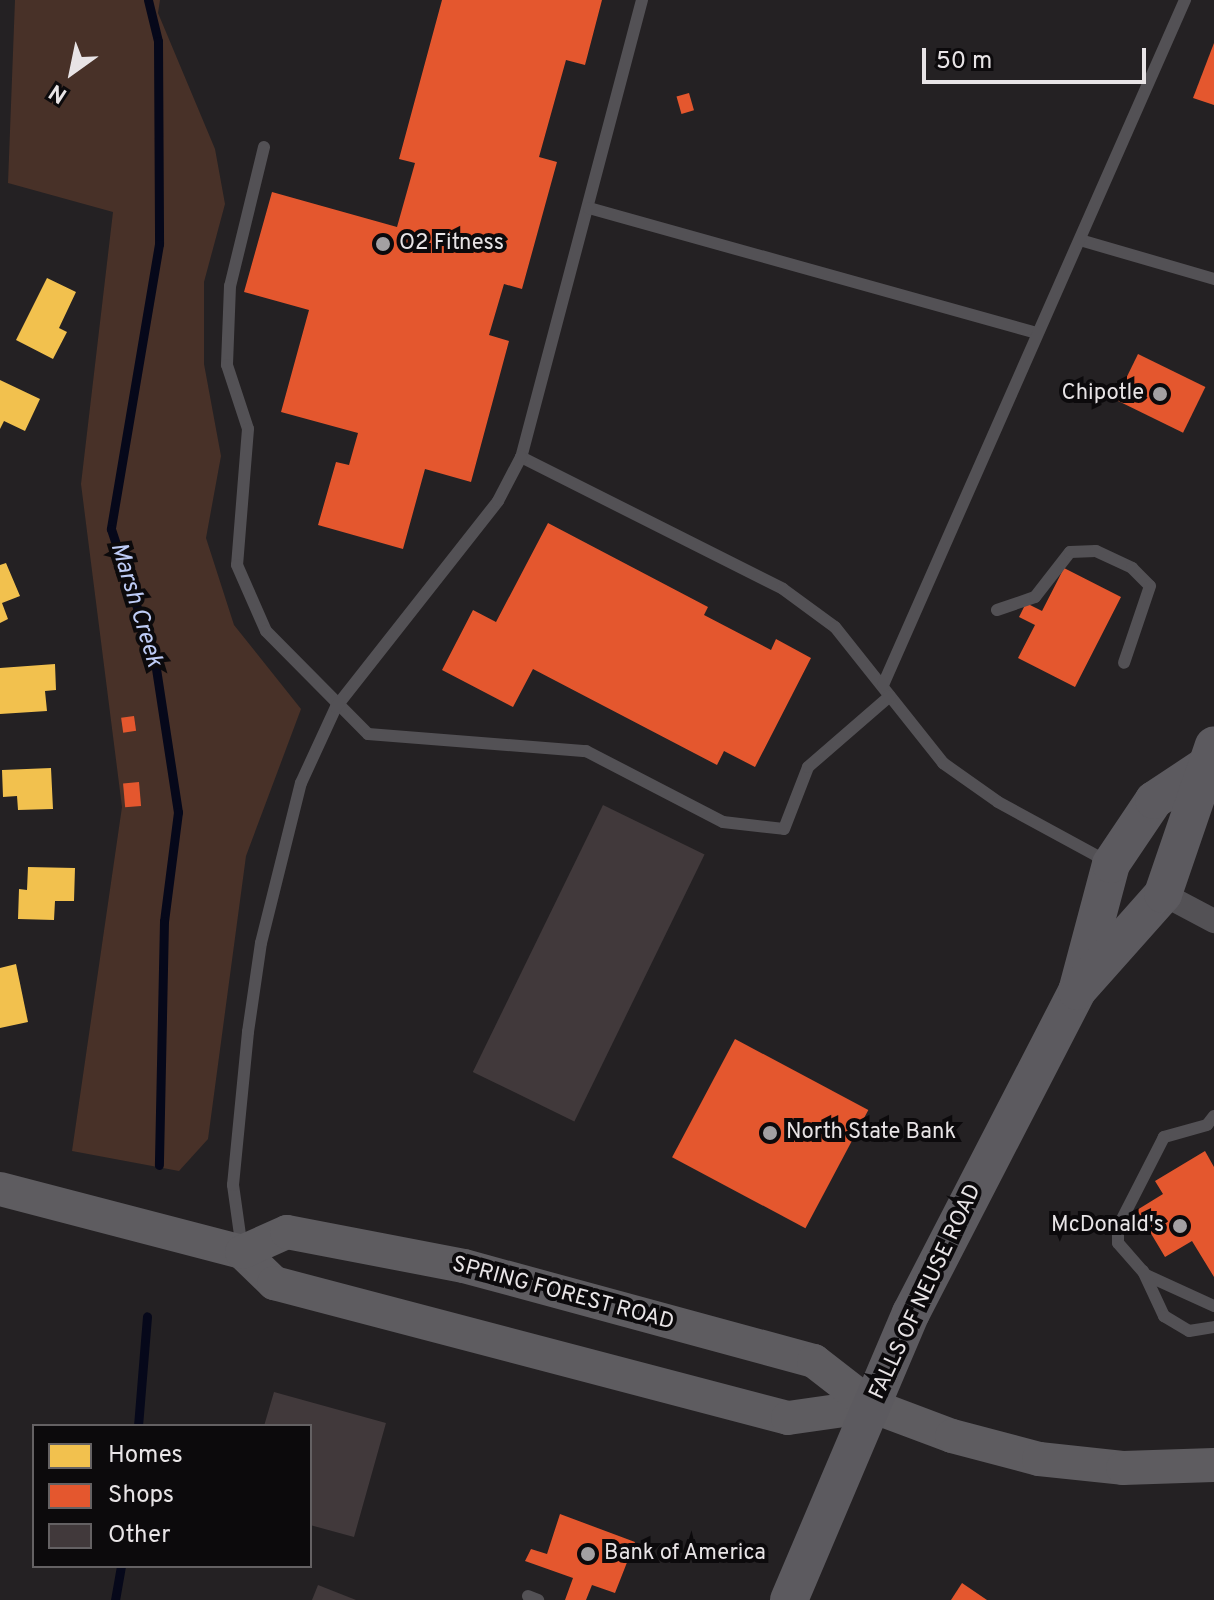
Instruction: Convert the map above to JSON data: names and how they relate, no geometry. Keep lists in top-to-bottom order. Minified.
{"streets":{"main road":["FALLS OF NEUSE ROAD","SPRING FOREST ROAD"]},"crossings":[["FALLS OF NEUSE ROAD","SPRING FOREST ROAD"]],"water":["Marsh Creek"],"places":["O2 Fitness","Chipotle","North State Bank","McDonald's","Bank of America"],"legend":["Homes","Shops","Other"],"scale_bar":"50 m","north":"bottom left"}
